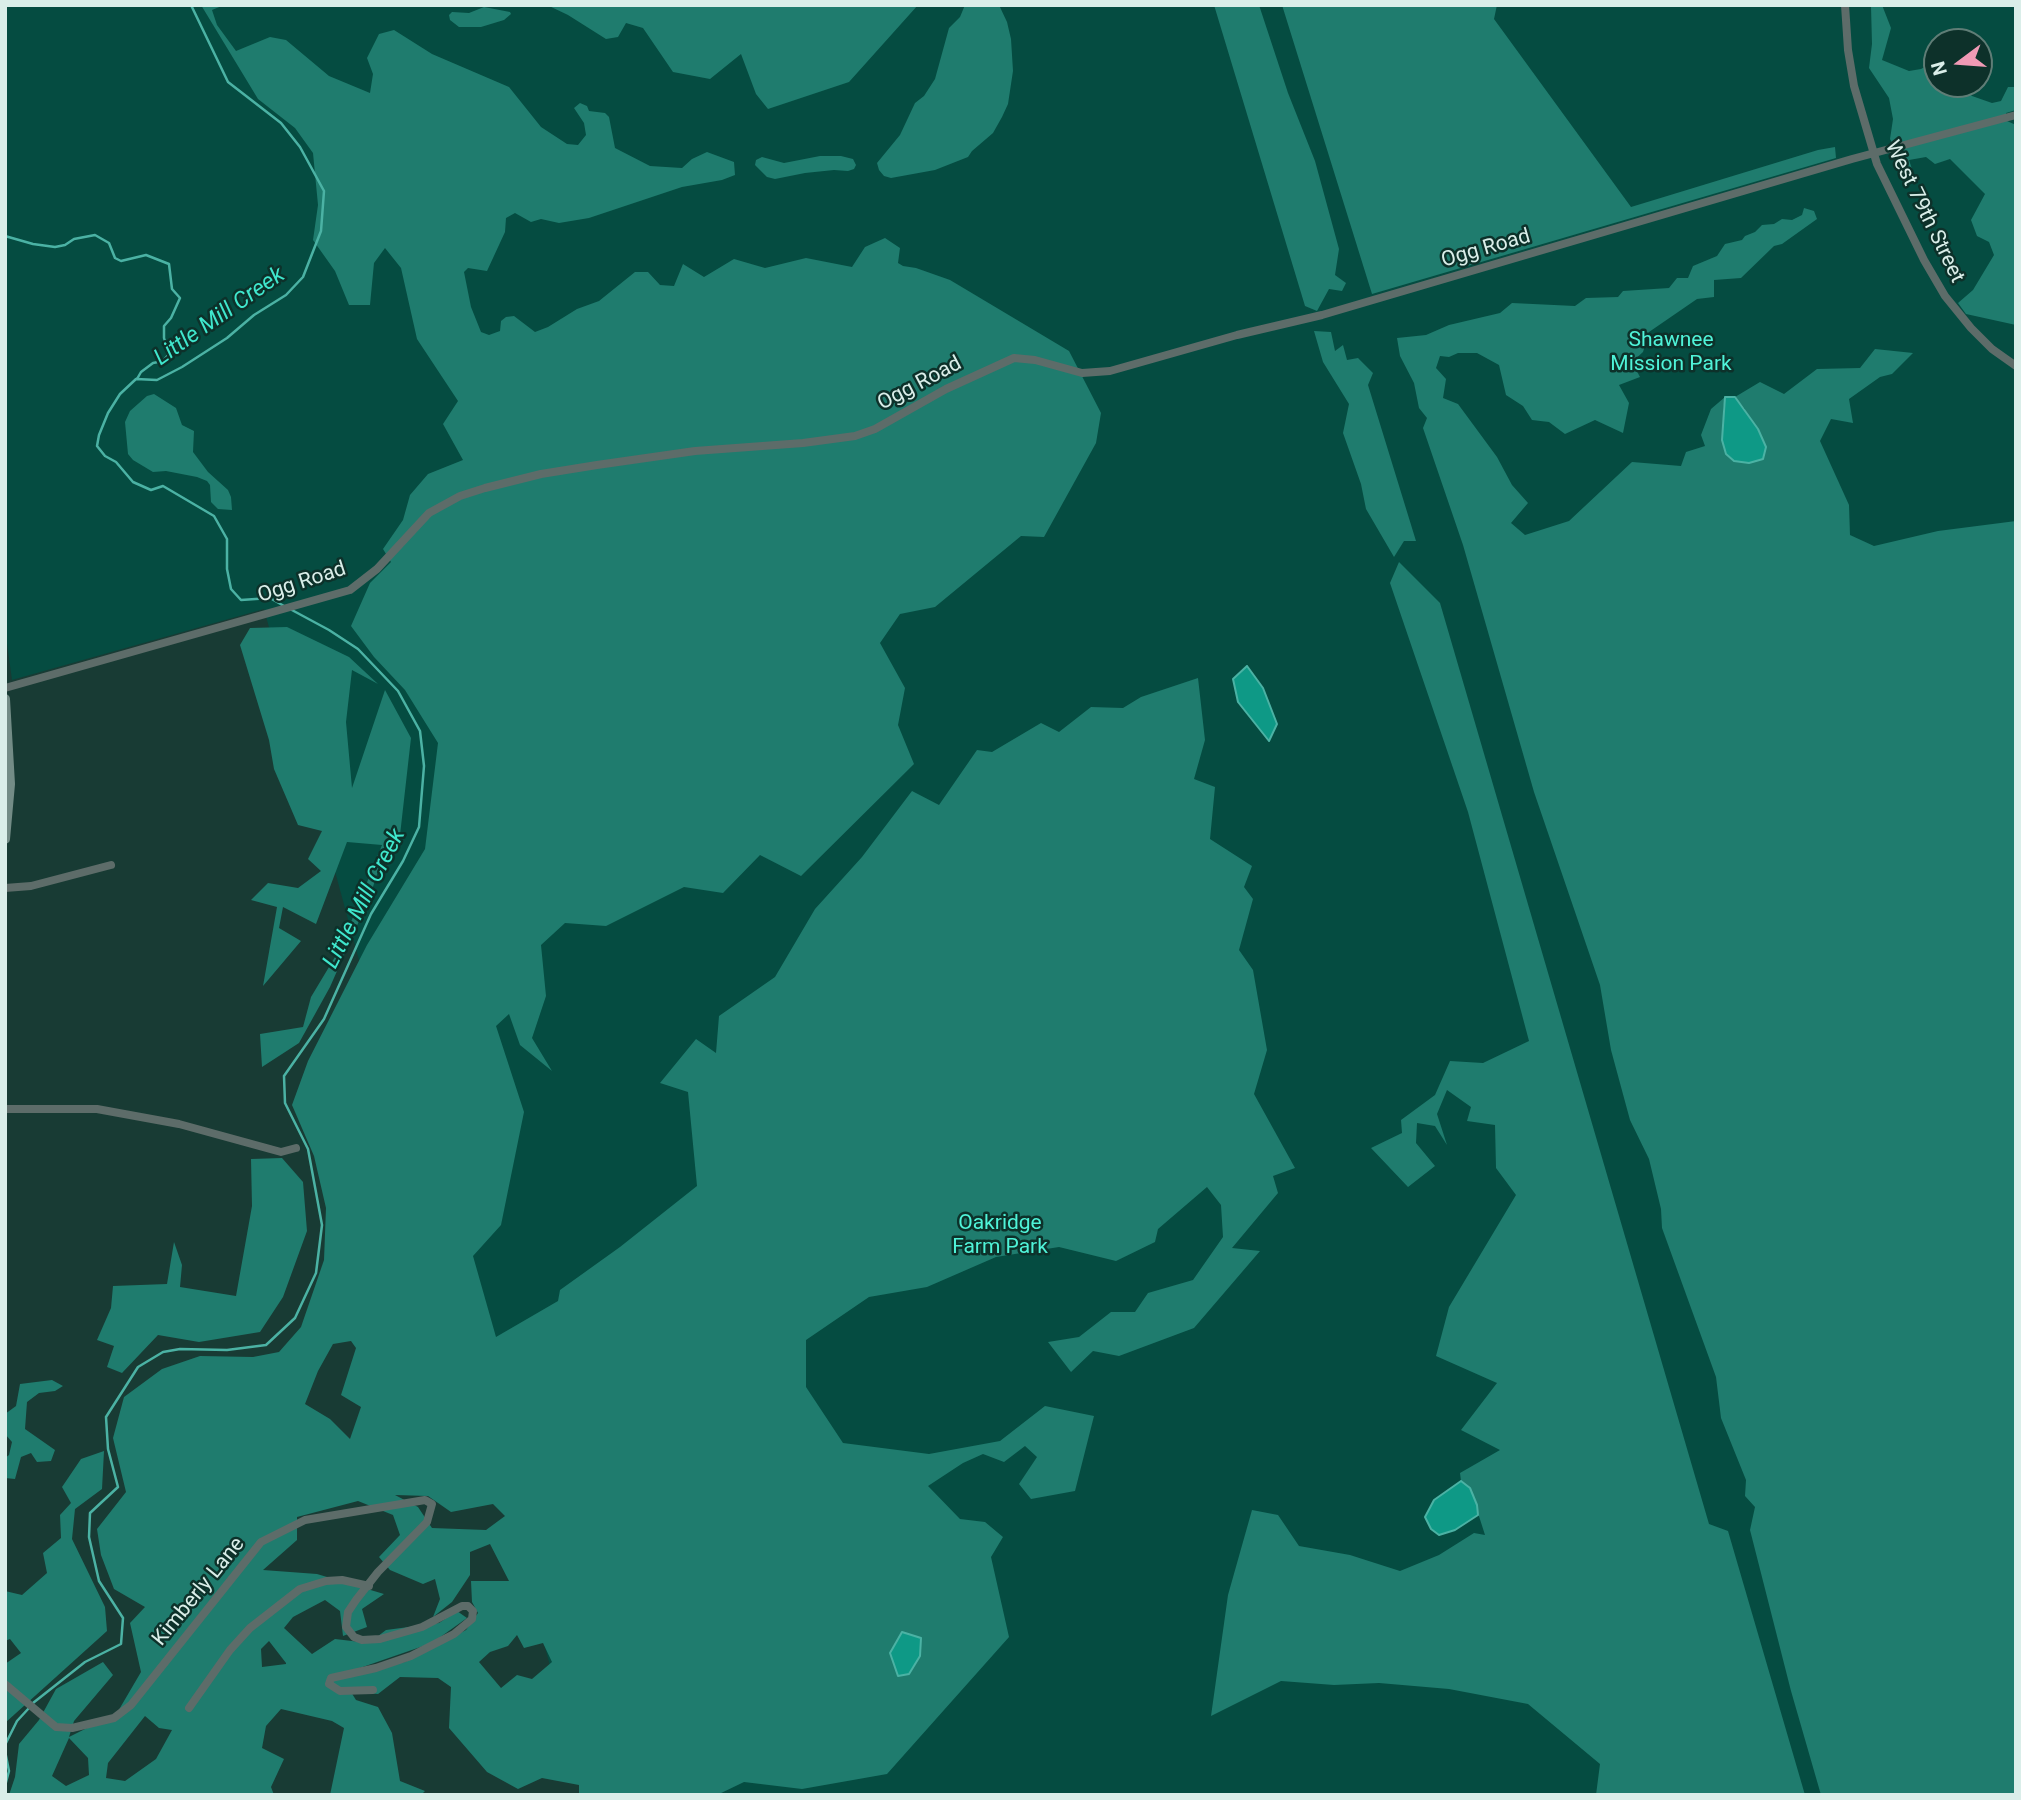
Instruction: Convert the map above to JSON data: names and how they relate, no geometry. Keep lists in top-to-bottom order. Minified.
{"streets":{"street":["West 79th Street","Ogg Road","Kimberly Lane"]},"crossings":[["West 79th Street","Ogg Road"]],"water":["Little Mill Creek"],"parks":["Shawnee Mission Park","Oakridge Farm Park"],"north":"left"}
